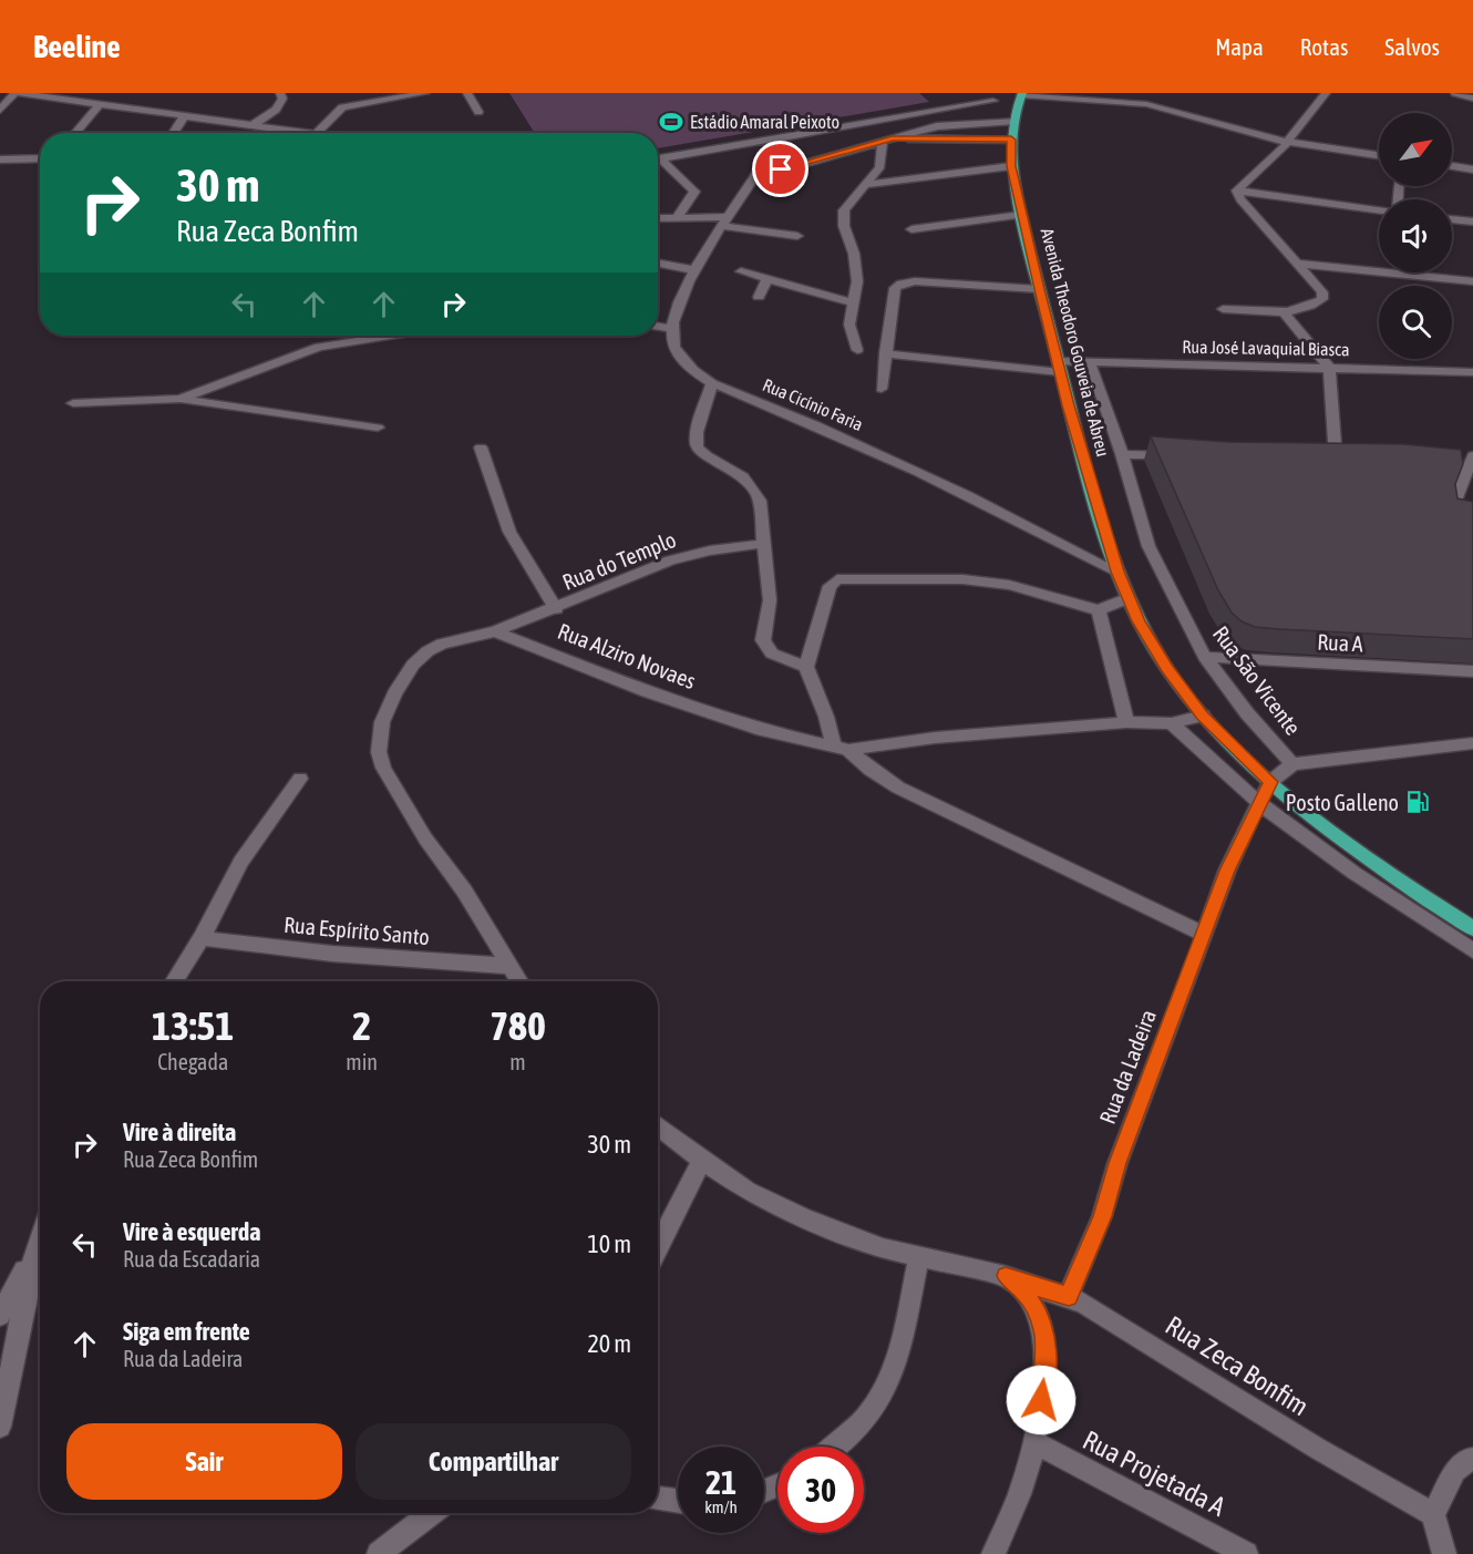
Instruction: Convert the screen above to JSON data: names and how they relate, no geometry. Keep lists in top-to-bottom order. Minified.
{"streets":{"main road":["Avenida Theodoro Gouveia de Abreu"],"street":["Rua José Lavaquial Biasca","Rua Cicínio Faria","Rua do Templo","Rua A","Rua Alziro Novaes","Rua São Vicente","Rua Espírito Santo","Rua da Ladeira","Rua Zeca Bonfim","Rua Projetada A"]},"crossings":[["Avenida Theodoro Gouveia de Abreu","Rua José Lavaquial Biasca"],["Avenida Theodoro Gouveia de Abreu","Rua Cicínio Faria"],["Avenida Theodoro Gouveia de Abreu","Rua Alziro Novaes"],["Avenida Theodoro Gouveia de Abreu","Rua São Vicente"],["Rua José Lavaquial Biasca","Rua São Vicente"],["Rua do Templo","Rua Alziro Novaes"],["Rua A","Rua São Vicente"],["Rua São Vicente","Rua da Ladeira"],["Rua da Ladeira","Rua Zeca Bonfim"]],"places":{"sports":["Estádio Amaral Peixoto"],"fuel station":["Posto Galleno"]},"north":"top right","page":{"header":"Beeline","nav":["Mapa","Rotas","Salvos"],"turn":["30 m","Rua Zeca Bonfim"],"eta":["13:51","Chegada","2","min","780","m"],"list":[{"name":"Vire à direita","note":"Rua Zeca Bonfim","value":"30 m"},{"name":"Vire à esquerda","note":"Rua da Escadaria","value":"10 m"},{"name":"Siga em frente","note":"Rua da Ladeira","value":"20 m"}],"buttons":["Sair","Compartilhar"],"speed":"21 km/h","limit":"30"}}
